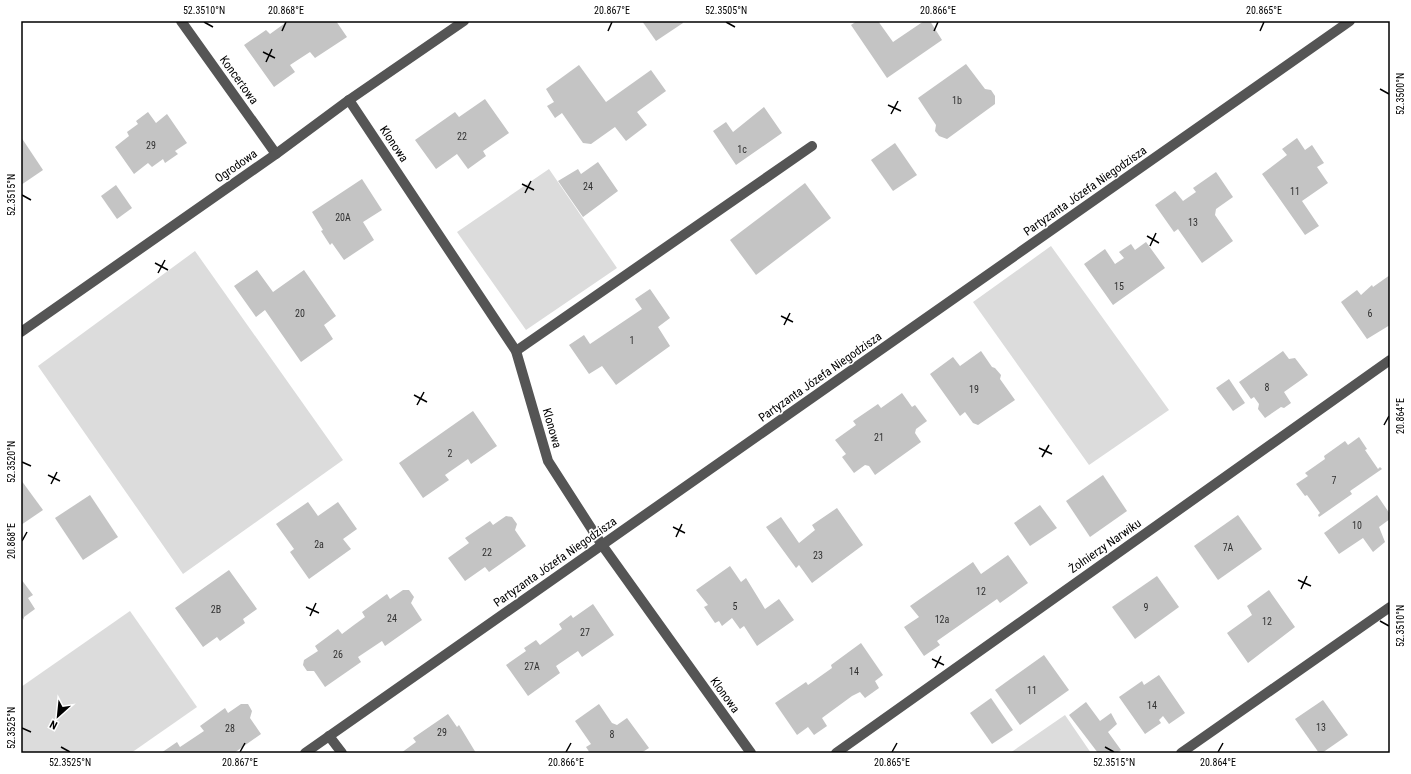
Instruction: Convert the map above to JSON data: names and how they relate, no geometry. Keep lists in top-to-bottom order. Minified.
{"streets":{"street":["Koncertowa","Klonowa","Ogrodowa","Partyzanta Józefa Niegodzisza","Żołnierzy Narwiku"]},"crossings":[["Koncertowa","Ogrodowa"],["Klonowa","Ogrodowa"],["Klonowa","Partyzanta Józefa Niegodzisza"]],"house_numbers":["1b","22","29","1c","24","11","20A","13","15","20","6","1","8","19","21","2","7","10","2a","7A","22","23","12","5","9","2B","24","12a","12","27","26","27A","14","11","14","13","28","29","8"],"north":"bottom left","coordinates":["52.3510°N","20.868°E","20.867°E","52.3505°N","20.866°E","20.865°E","52.3500°N","52.3515°N","20.864°E","52.3520°N","52.3525°N"]}
